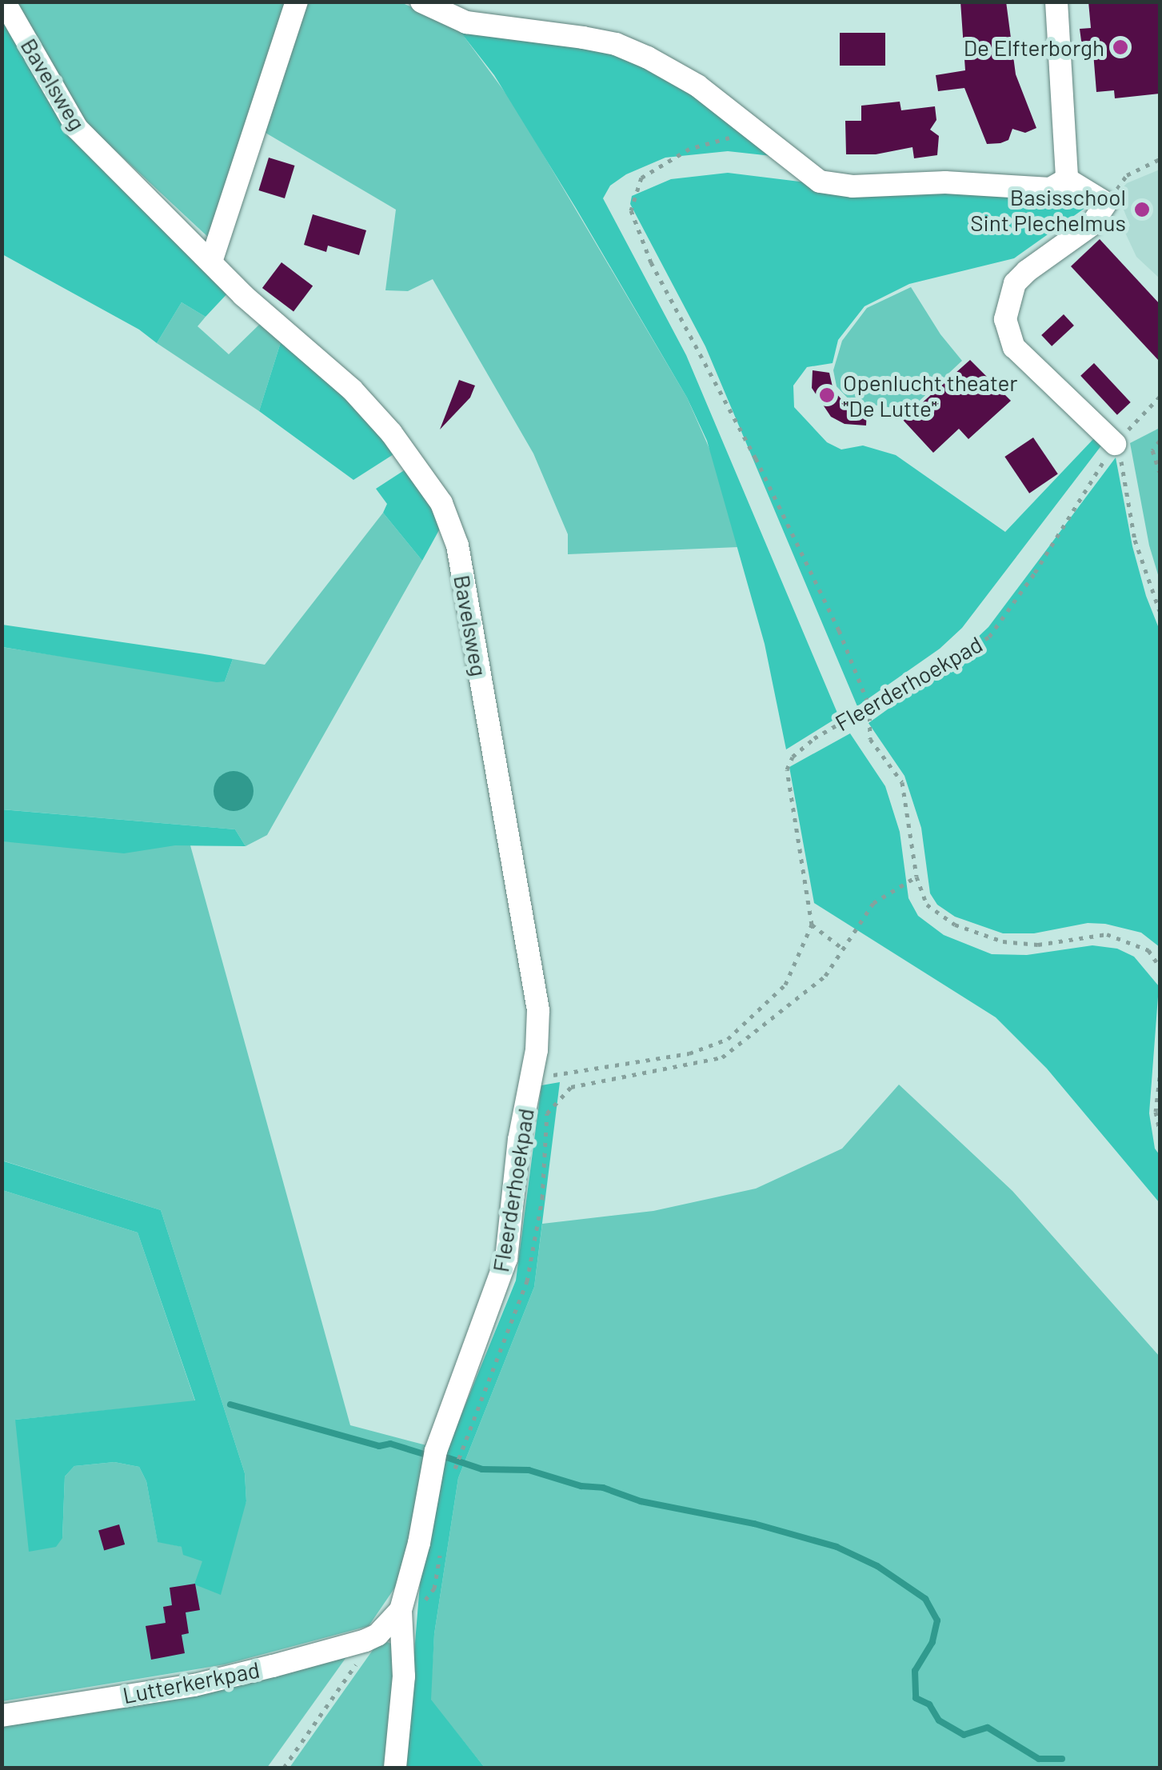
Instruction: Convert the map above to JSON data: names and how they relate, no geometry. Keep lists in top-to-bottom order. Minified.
{"streets":{"street":["Bavelsweg","Fleerderhoekpad","Lutterkerkpad"]},"crossings":[["Bavelsweg","Fleerderhoekpad"],["Fleerderhoekpad","Lutterkerkpad"]],"places":["De Elfterborgh","Basisschool Sint Plechelmus","Openlucht theater \"De Lutte\""]}
